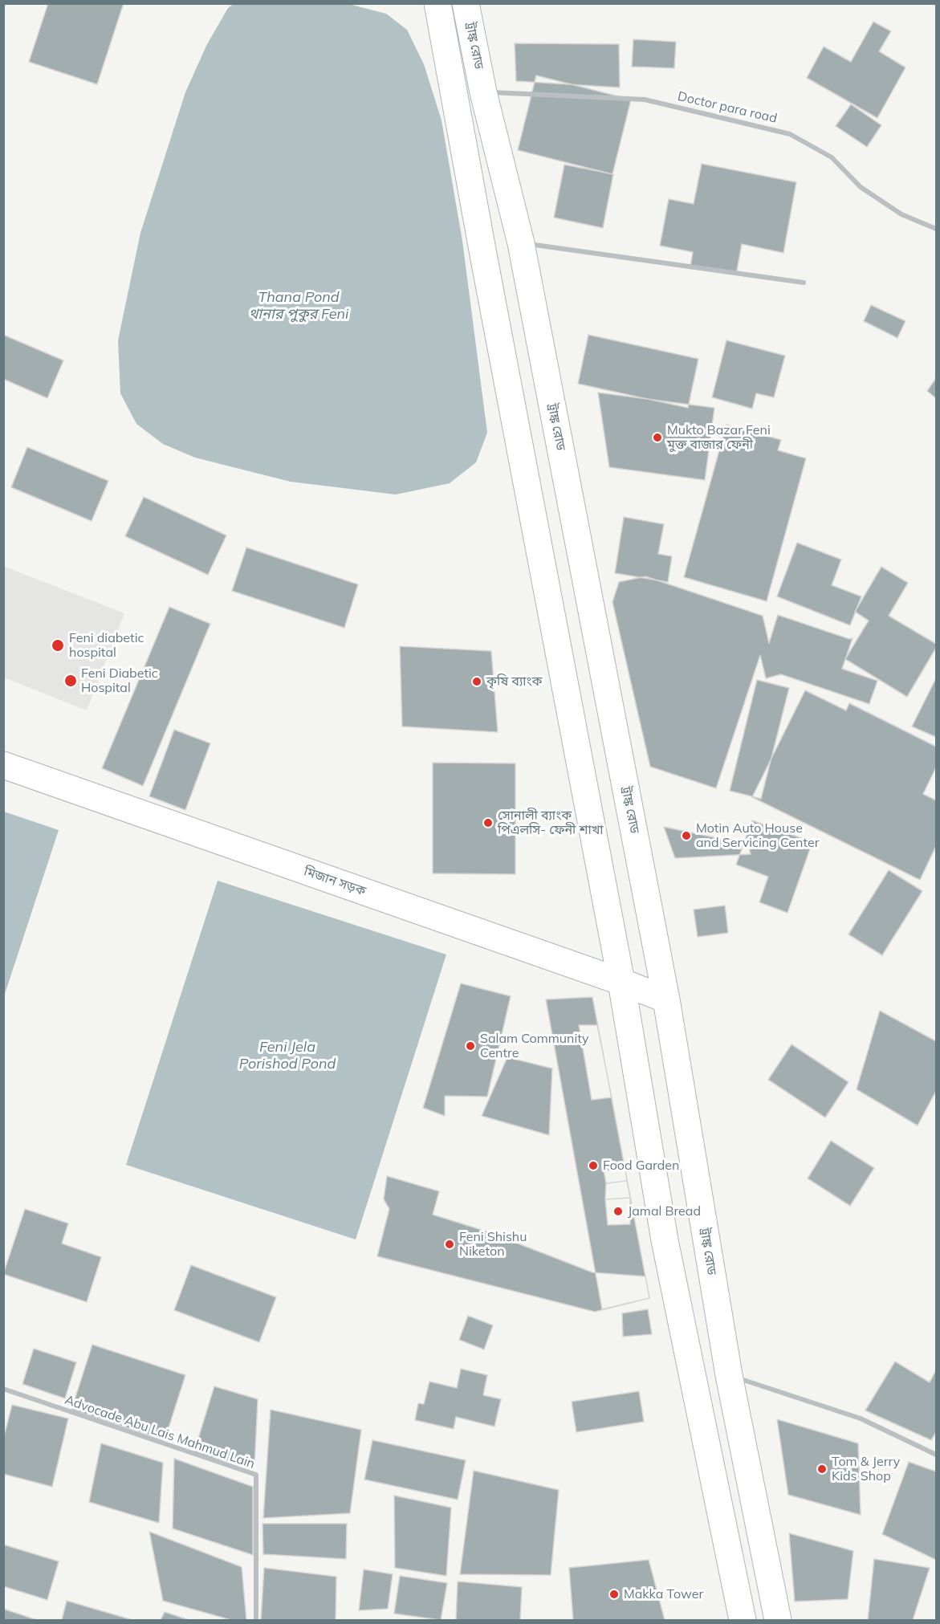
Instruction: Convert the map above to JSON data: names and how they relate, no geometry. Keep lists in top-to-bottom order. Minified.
{"streets":{"main road":["ট্রাঙ্ক রোড","মিজান সড়ক"],"street":["Doctor para road","Advocade Abu Lais Mahmud Lain"]},"crossings":[["ট্রাঙ্ক রোড","Doctor para road"],["ট্রাঙ্ক রোড","মিজান সড়ক"]],"water":["Thana Pond থানার পুকুর Feni","Feni Jela Porishod Pond"],"places":["Mukto Bazar Feni মুক্ত বাজার ফেনী","Feni diabetic hospital","Feni Diabetic Hospital","কৃষি ব্যাংক","সোনালী ব্যাংক পিএলসি- ফেনী শাখা","Motin Auto House and Servicing Center","Salam Community Centre","Food Garden","Jamal Bread","Feni Shishu Niketon","Tom & Jerry Kids Shop","Makka Tower"]}
